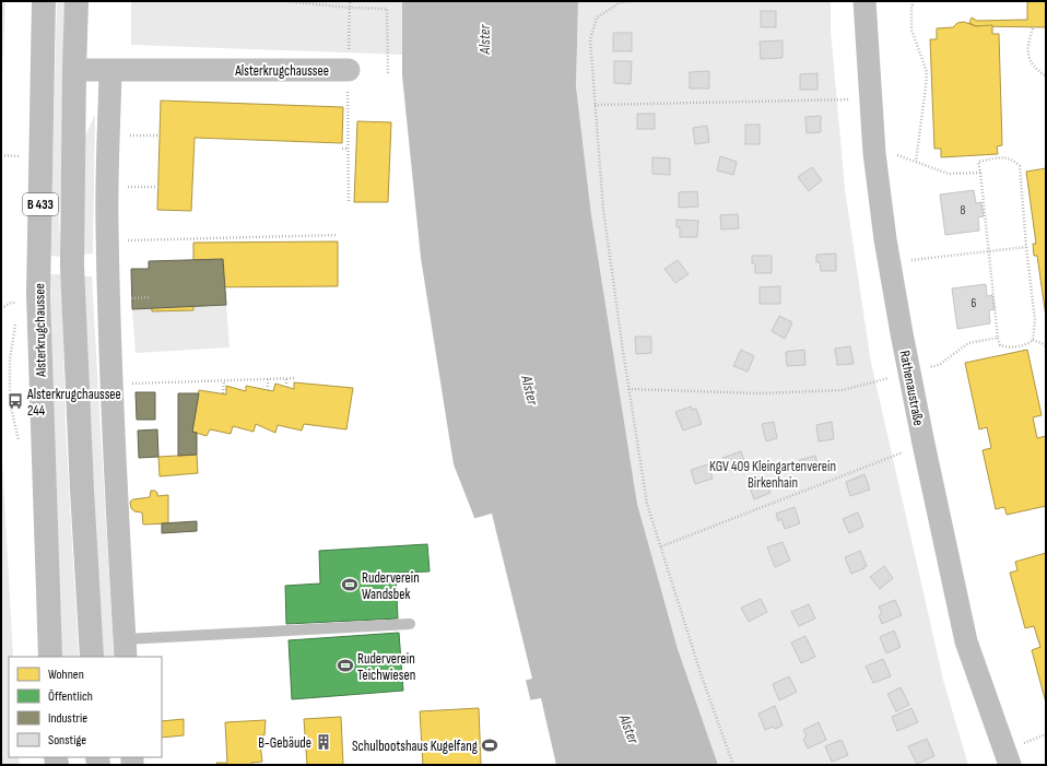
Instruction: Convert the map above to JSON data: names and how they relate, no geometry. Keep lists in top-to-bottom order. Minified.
{"streets":{"main road":["Alsterkrugchaussee","B 433"],"street":["Rathenaustraße"]},"water":["Alster"],"parks":["KGV 409 Kleingartenverein Birkenhain"],"places":{"bus stop":["Alsterkrugchaussee 244"],"sports":["Ruderverein Wandsbek","Ruderverein Teichwiesen","Schulbootshaus Kugelfang"],"building":["B-Gebäude"]},"house_numbers":["8","6"],"legend":["Wohnen","Öffentlich","Industrie","Sonstige"]}
